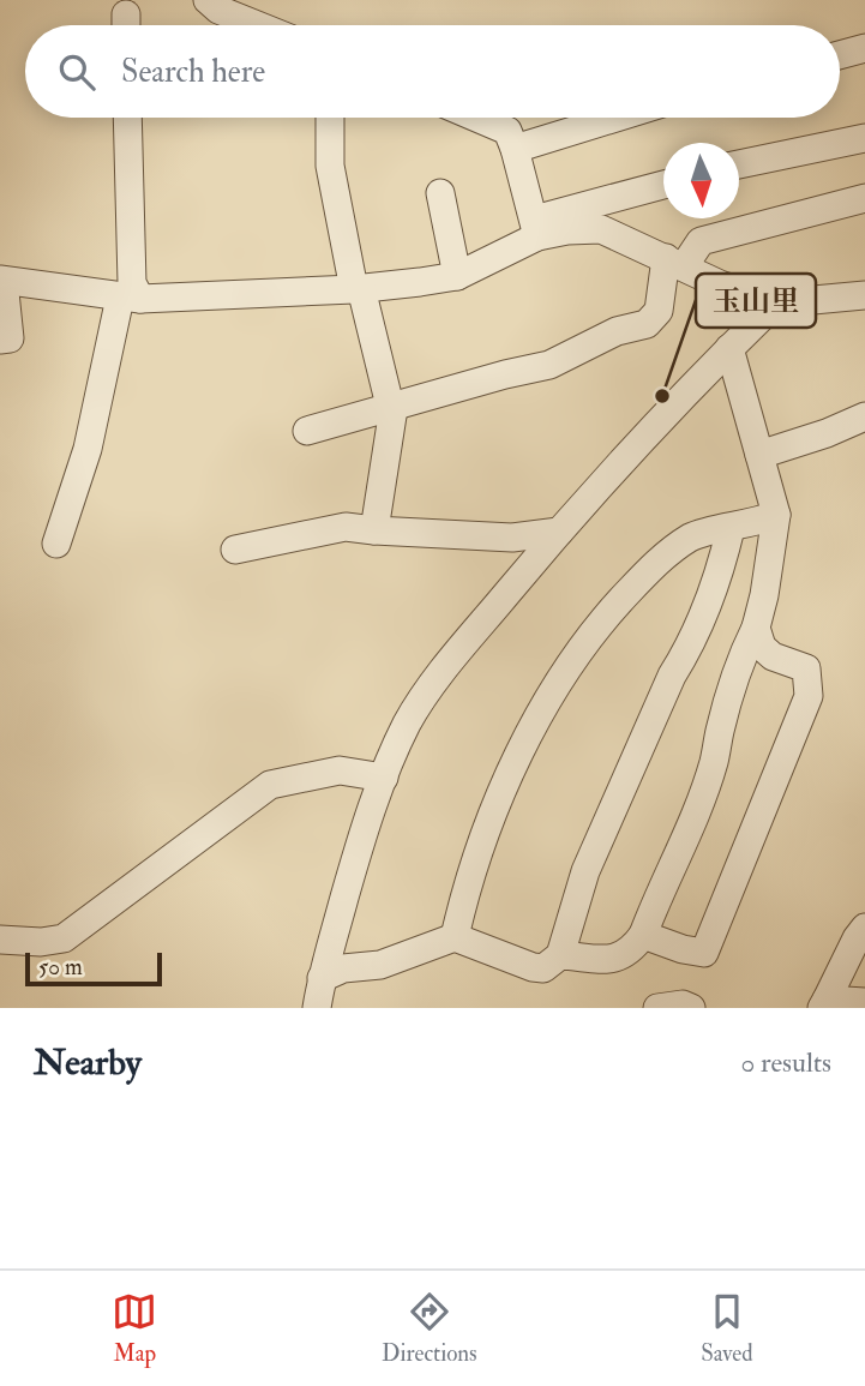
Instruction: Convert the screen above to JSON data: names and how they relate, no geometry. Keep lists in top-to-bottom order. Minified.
{"places":["玉山里"],"scale_bar":"50 m","north":"bottom","page":{"search":"Search here","scale":"50 m","heading":["Nearby","0 results"],"nav":["Map","Directions","Saved"]}}
